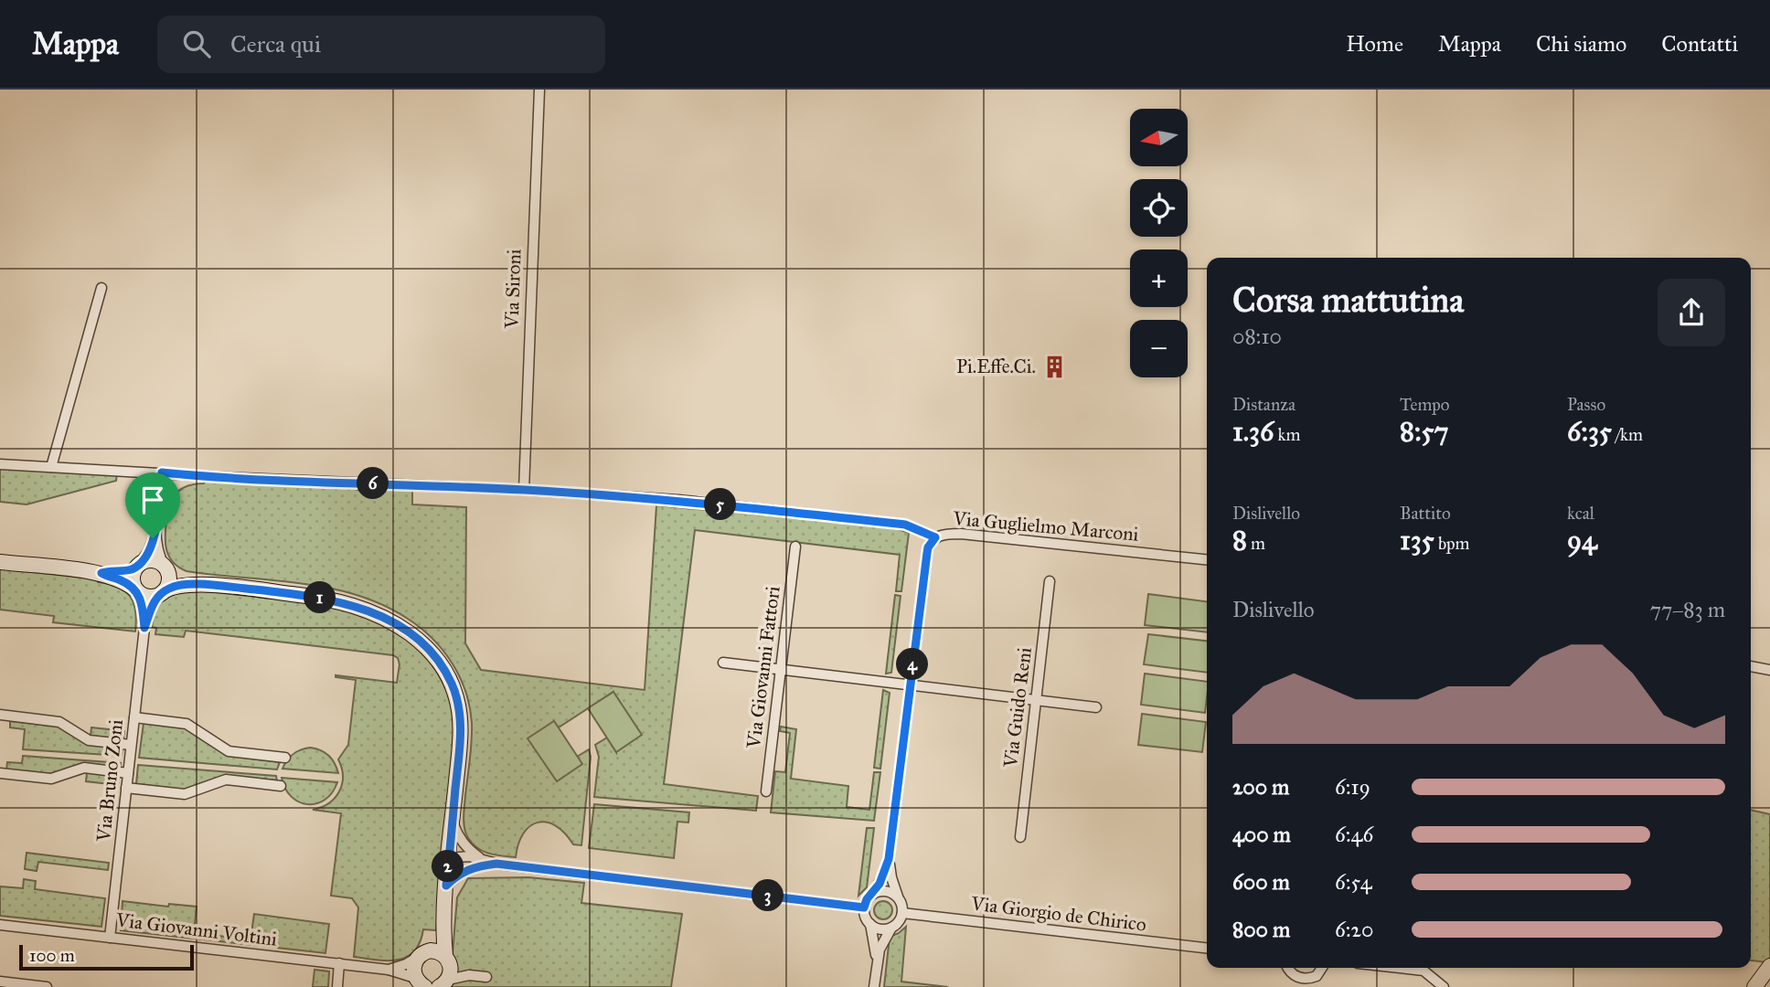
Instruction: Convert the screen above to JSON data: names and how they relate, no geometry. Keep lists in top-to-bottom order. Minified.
{"streets":{"street":["Via Sironi","Via Guglielmo Marconi","Via Giovanni Fattori","Via Guido Reni","Via Bruno Zoni","Via Giorgio de Chirico","Via Giovanni Voltini"]},"crossings":[["Via Sironi","Via Guglielmo Marconi"],["Via Bruno Zoni","Via Giovanni Voltini"]],"places":{"building":["Pi.Effe.Ci."]},"scale_bar":"100 m","north":"left","page":{"header":"Mappa","search":"Cerca qui","nav":["Home","Mappa","Chi siamo","Contatti"],"map_buttons":["+","−"],"heading":["Corsa mattutina","08:10"],"stats":[["Distanza","1.36 km"],["Tempo","8:57"],["Passo","6:35 /km"],["Dislivello","8 m"],["Battito","135 bpm"],["kcal","94"]],"pins":["6","5","1","4","2","3"],"chart":["Dislivello","77–83 m"],"list":[{"name":"200 m","note":"6:19"},{"name":"400 m","note":"6:46"},{"name":"600 m","note":"6:54"},{"name":"800 m","note":"6:20"}],"scale":"100 m"}}
